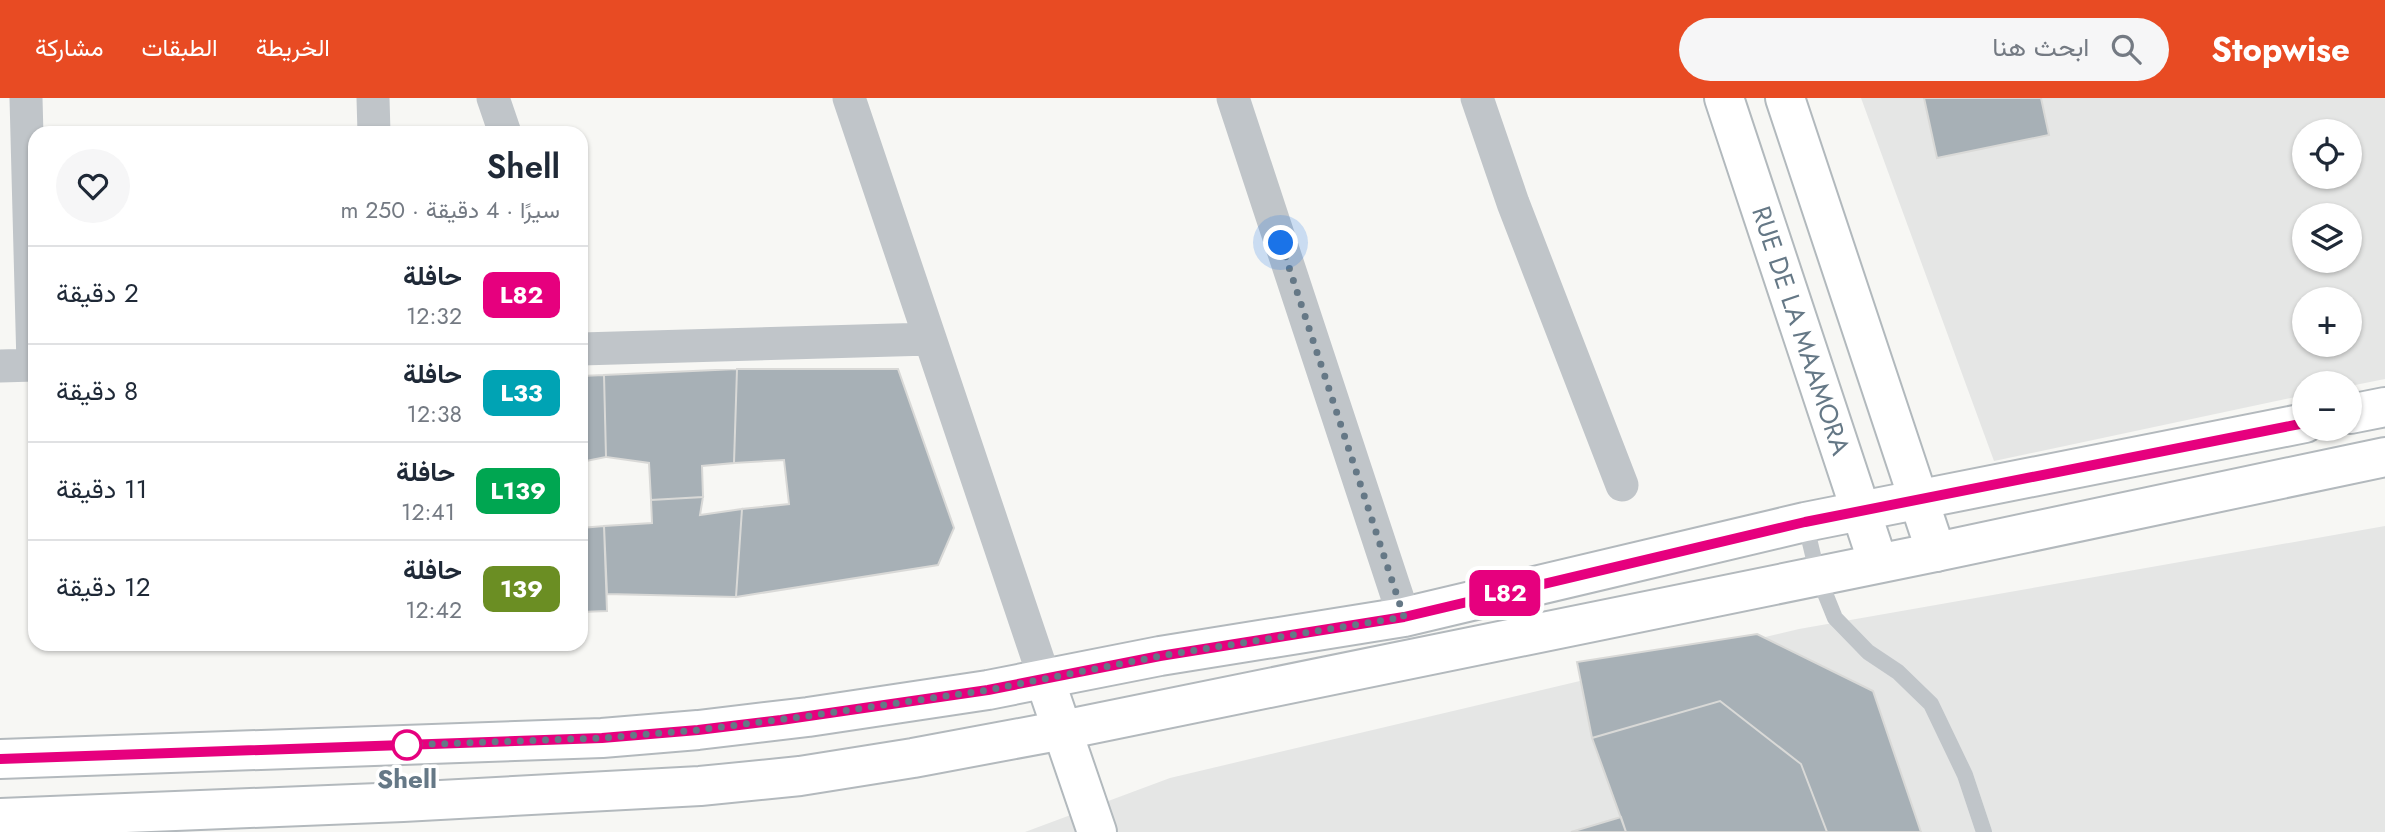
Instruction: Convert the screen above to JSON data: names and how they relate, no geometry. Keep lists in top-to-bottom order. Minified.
{"streets":{"main road":["RUE DE LA MAAMORA"]},"places":["Shell"],"lines":["bus line L82"],"page":{"header":"Stopwise","search":"ابحث هنا","nav":["الخريطة","الطبقات","مشاركة"],"on_map":"L82","map_buttons":["+","−"],"heading":["Shell","سيرًا · 4 دقيقة · 250 m"],"list":[{"mark":"L82","name":"حافلة","note":"12:32","value":"2 دقيقة"},{"mark":"L33","name":"حافلة","note":"12:38","value":"8 دقيقة"},{"mark":"L139","name":"حافلة","note":"12:41","value":"11 دقيقة"},{"mark":"139","name":"حافلة","note":"12:42","value":"12 دقيقة"}]}}
